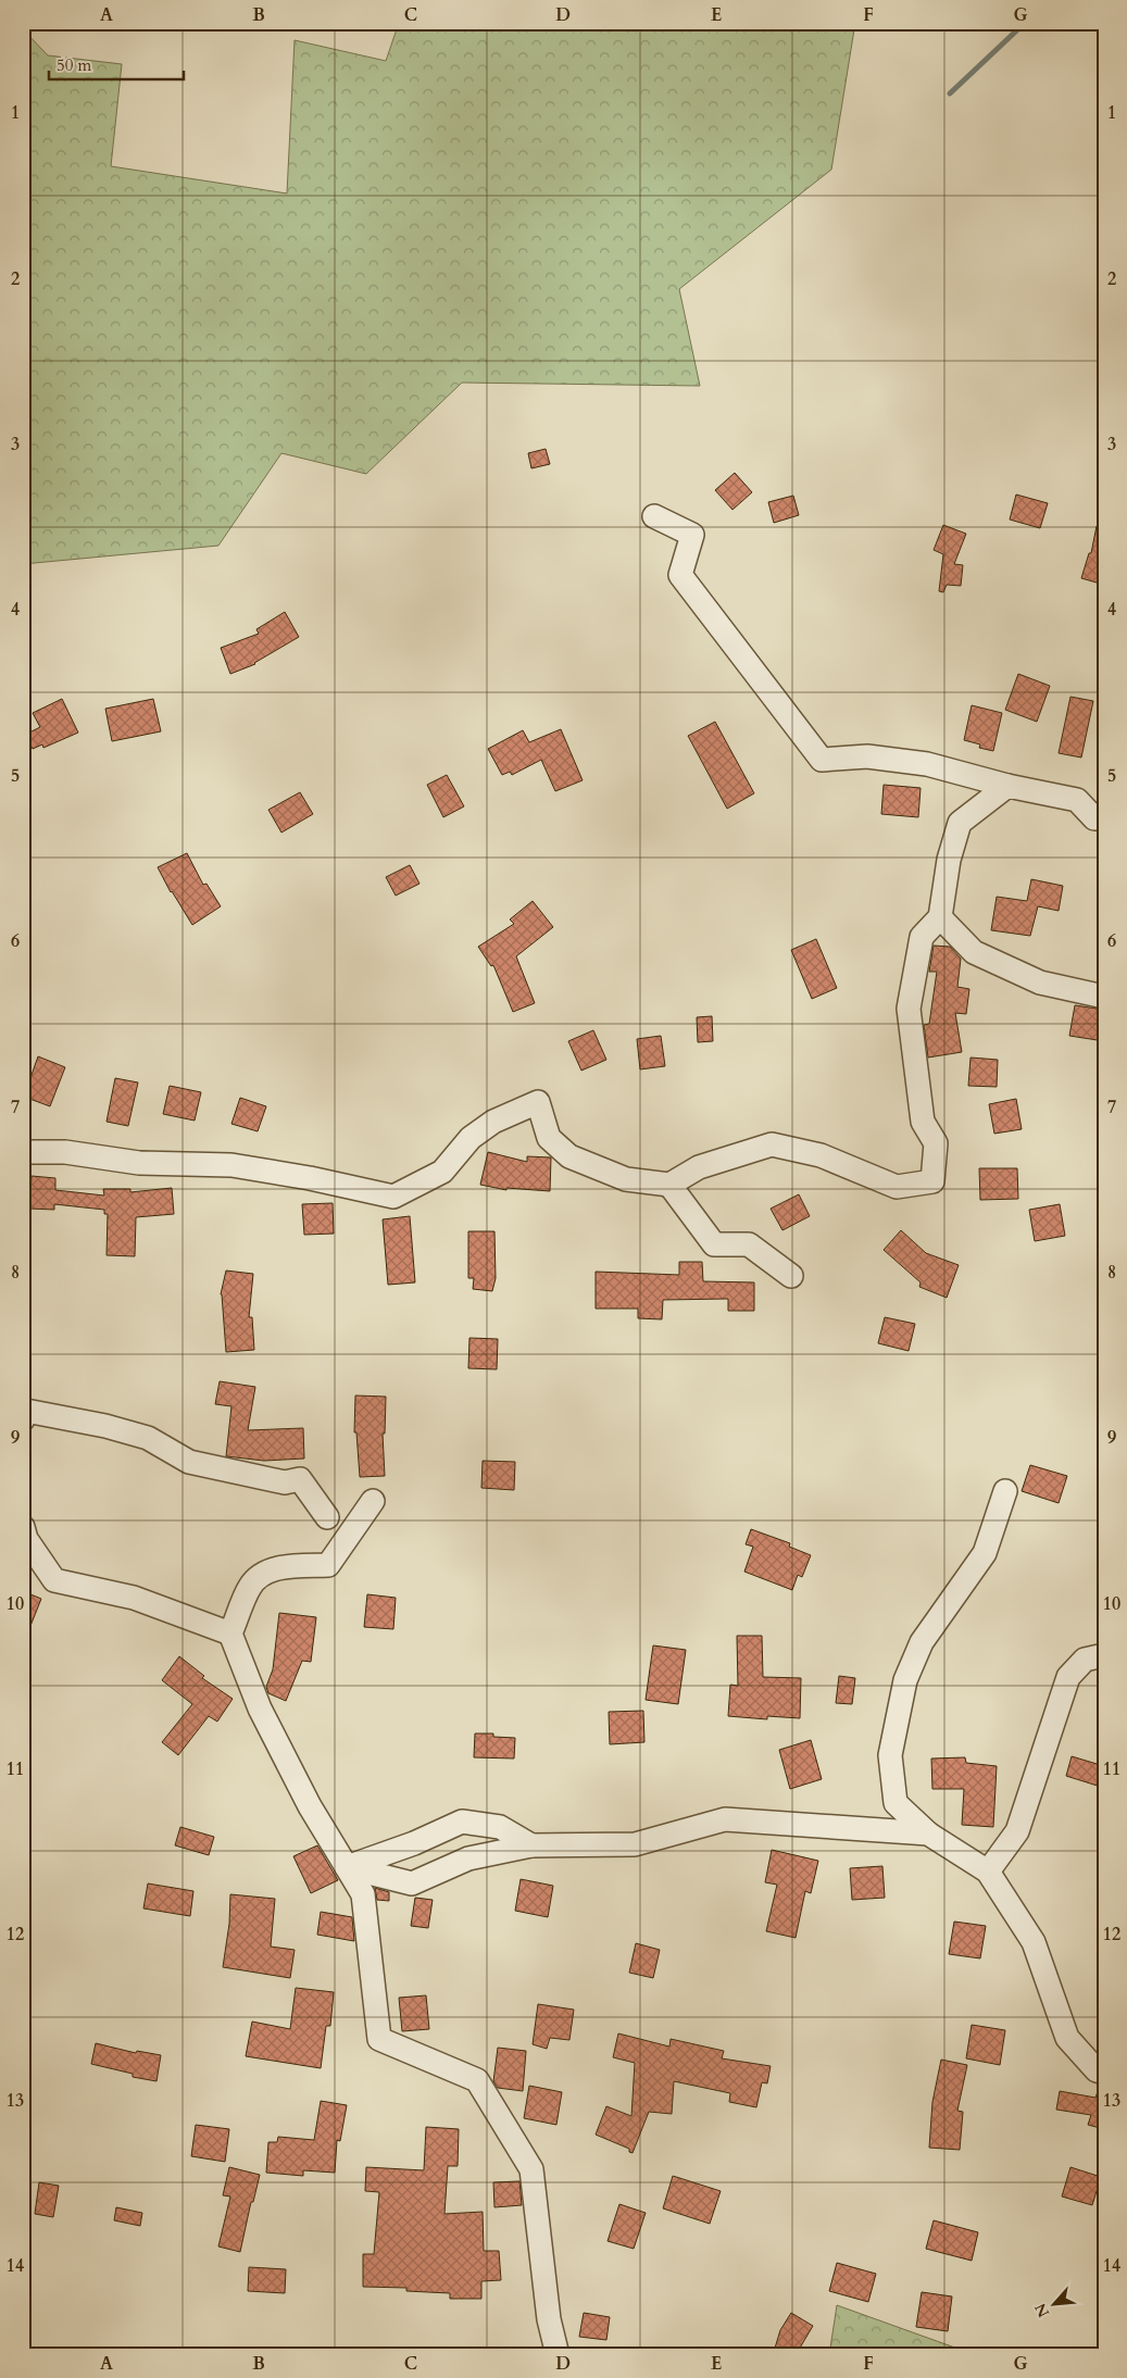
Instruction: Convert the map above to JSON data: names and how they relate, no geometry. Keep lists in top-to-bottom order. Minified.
{"scale_bar":"50 m","north":"bottom left","grid":{"columns":["A","B","C","D","E","F","G"],"rows":["1","2","3","4","5","6","7","8","9","10","11","12","13","14"]}}
